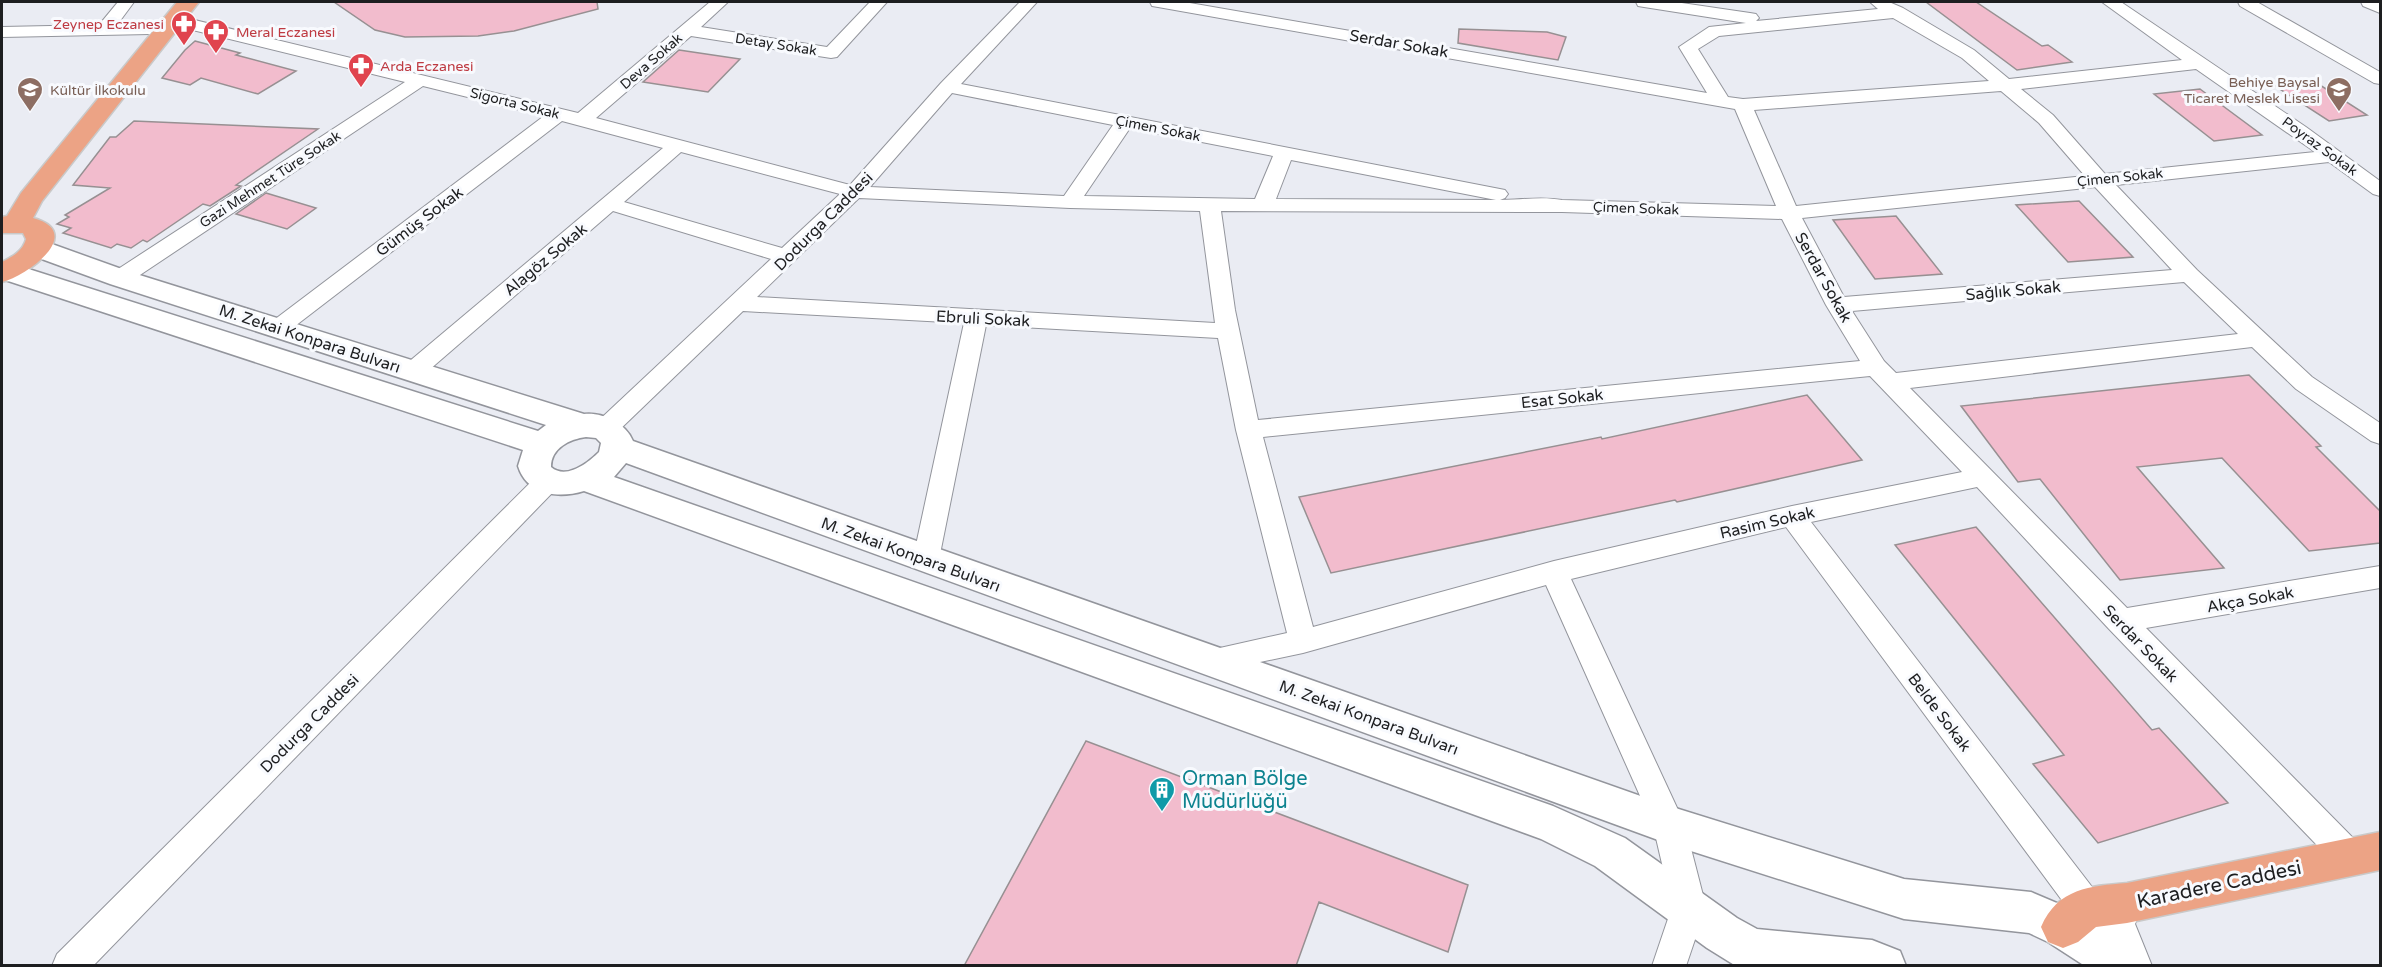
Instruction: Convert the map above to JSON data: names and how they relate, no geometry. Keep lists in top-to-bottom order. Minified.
{"streets":{"main road":["M. Zekai Konpara Bulvarı","Karadere Caddesi"],"street":["Serdar Sokak","Detay Sokak","Deva Sokak","Sigorta Sokak","Çimen Sokak","Poyraz Sokak","Gazi Mehmet Türe Sokak","Gümüş Sokak","Dodurga Caddesi","Alagöz Sokak","Sağlık Sokak","Ebruli Sokak","Esat Sokak","Rasim Sokak","Akça Sokak","Belde Sokak"]},"crossings":[["Serdar Sokak","Çimen Sokak"],["Serdar Sokak","Sağlık Sokak"],["Serdar Sokak","Esat Sokak"],["Serdar Sokak","Rasim Sokak"],["Serdar Sokak","Akça Sokak"],["Serdar Sokak","Karadere Caddesi"],["Detay Sokak","Deva Sokak"],["Deva Sokak","Sigorta Sokak"],["Sigorta Sokak","Çimen Sokak"],["Sigorta Sokak","Gazi Mehmet Türe Sokak"],["Sigorta Sokak","Gümüş Sokak"],["Sigorta Sokak","Dodurga Caddesi"],["Sigorta Sokak","Alagöz Sokak"],["Çimen Sokak","Poyraz Sokak"],["Çimen Sokak","Dodurga Caddesi"],["Gazi Mehmet Türe Sokak","M. Zekai Konpara Bulvarı"],["Gümüş Sokak","M. Zekai Konpara Bulvarı"],["Dodurga Caddesi","Ebruli Sokak"],["Dodurga Caddesi","M. Zekai Konpara Bulvarı"],["Alagöz Sokak","M. Zekai Konpara Bulvarı"],["M. Zekai Konpara Bulvarı","Rasim Sokak"],["M. Zekai Konpara Bulvarı","Belde Sokak"],["M. Zekai Konpara Bulvarı","Karadere Caddesi"],["Rasim Sokak","Belde Sokak"],["Belde Sokak","Karadere Caddesi"]],"places":{"pharmacy":["Zeynep Eczanesi","Meral Eczanesi","Arda Eczanesi"],"school or university":["Kültür İlkokulu","Behiye Baysal Ticaret Meslek Lisesi"],"building":["Orman Bölge Müdürlüğü"]}}
